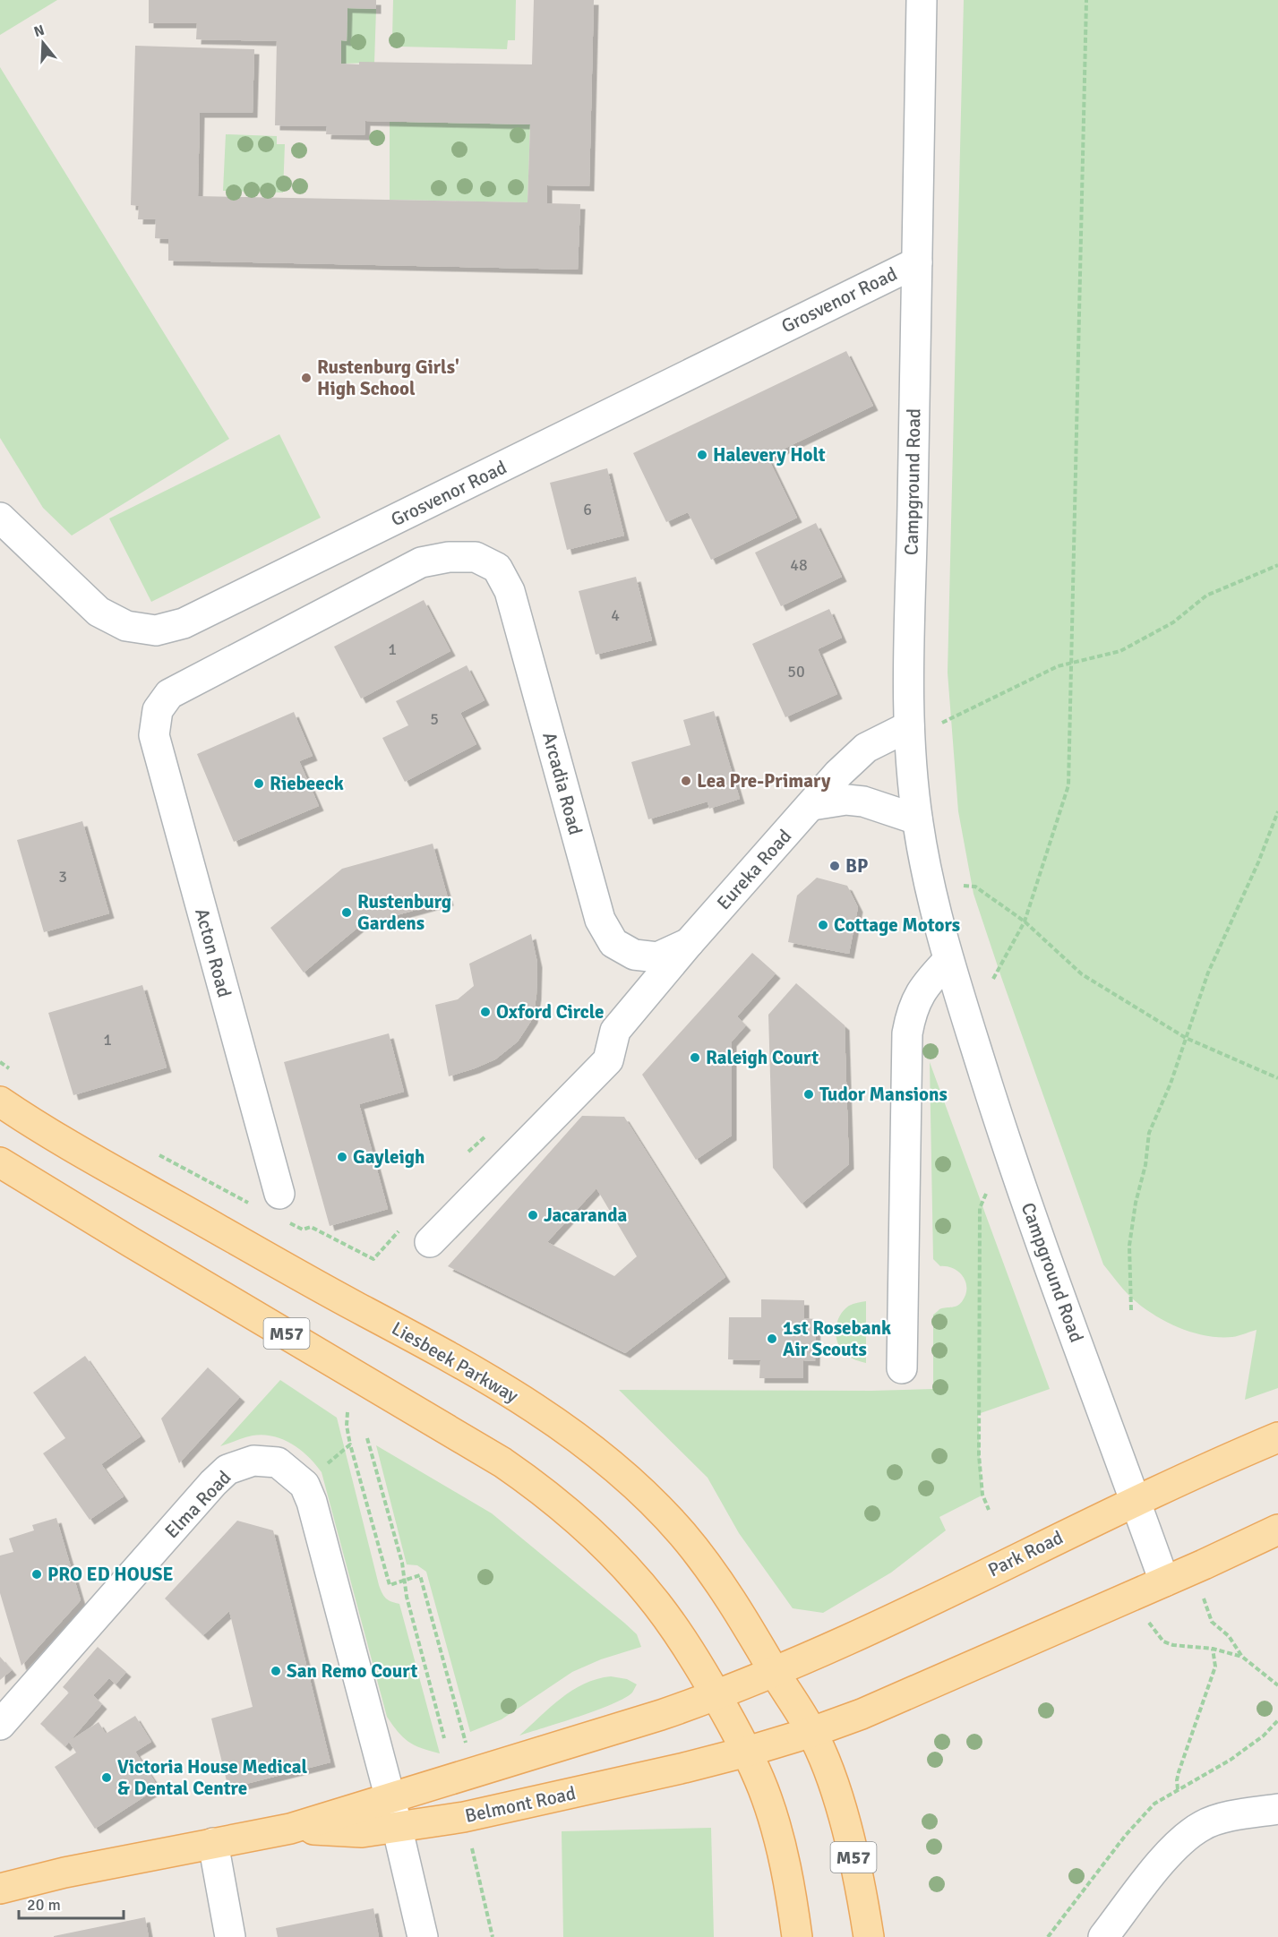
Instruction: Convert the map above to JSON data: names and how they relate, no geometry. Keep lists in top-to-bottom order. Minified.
{"streets":{"main road":["M57","Liesbeek Parkway","Park Road","Belmont Road"],"street":["Grosvenor Road","Campground Road","Arcadia Road","Eureka Road","Acton Road","Elma Road"]},"crossings":[["Grosvenor Road","Campground Road"],["Campground Road","Eureka Road"],["Campground Road","Park Road"],["Arcadia Road","Eureka Road"],["Arcadia Road","Acton Road"],["M57","Liesbeek Parkway"],["M57","Park Road"],["M57","Belmont Road"],["Liesbeek Parkway","Park Road"],["Liesbeek Parkway","Belmont Road"],["Elma Road","Belmont Road"],["Park Road","Belmont Road"]],"places":["Rustenburg Girls' High School","Halevery Holt","Lea Pre-Primary","Riebeeck","BP","Rustenburg Gardens","Cottage Motors","Oxford Circle","Raleigh Court","Tudor Mansions","Gayleigh","Jacaranda","1st Rosebank Air Scouts","PRO ED HOUSE","San Remo Court","Victoria House Medical & Dental Centre"],"house_numbers":["6","48","4","1","50","5","3","1"],"scale_bar":"20 m","north":"top"}
